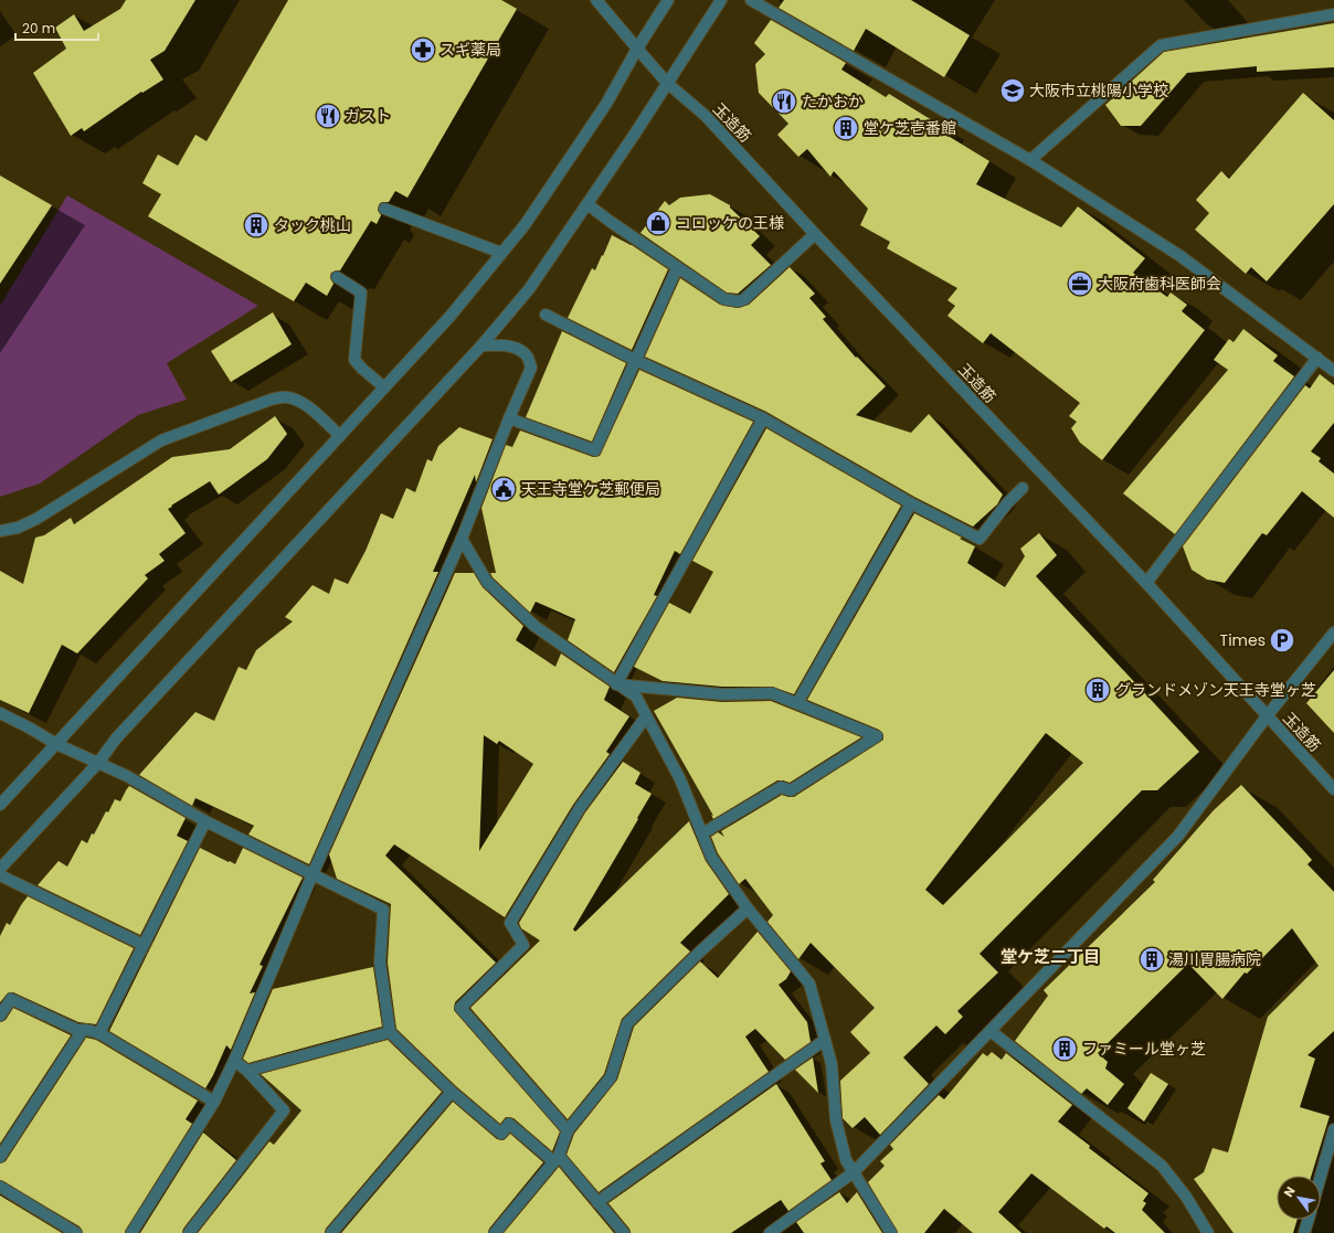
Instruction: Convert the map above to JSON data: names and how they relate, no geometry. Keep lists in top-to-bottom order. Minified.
{"streets":{"street":["玉造筋"]},"districts":["堂ケ芝二丁目"],"places":{"pharmacy":["スギ薬局"],"school or university":["大阪市立桃陽小学校"],"restaurant":["たかおか","ガスト"],"building":["堂ケ芝壱番館","タック桃山","グランドメゾン天王寺堂ヶ芝","湯川胃腸病院","ファミール堂ヶ芝"],"shop":["コロッケの王様"],"office":["大阪府歯科医師会"],"public building":["天王寺堂ケ芝郵便局"],"parking":["Times"]},"scale_bar":"20 m","north":"top left"}
